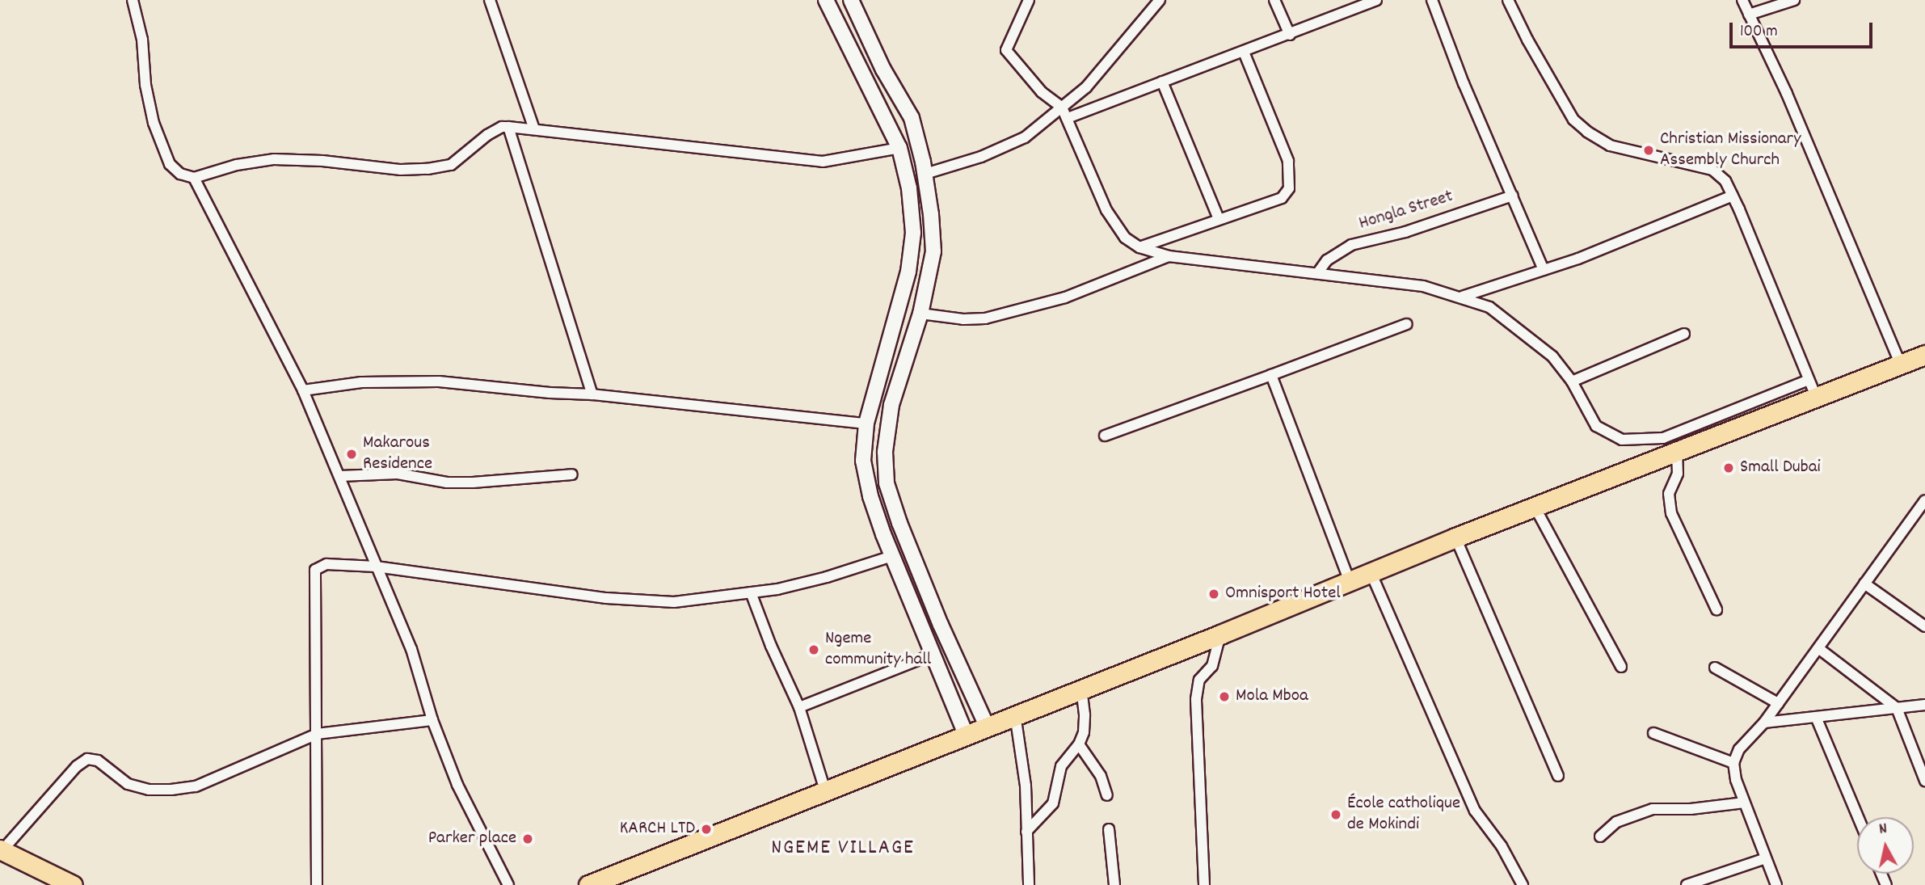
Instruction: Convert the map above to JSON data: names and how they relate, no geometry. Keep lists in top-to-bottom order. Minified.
{"streets":{"street":["Hongla Street"]},"districts":["NGEME VILLAGE"],"places":["Christian Missionary Assembly Church","Makarous Residence","Small Dubai","Omnisport Hotel","Ngeme community hall","Mola Mboa","École catholique de Mokindi","KARCH LTD","Parker place"],"scale_bar":"100 m","north":"top"}
